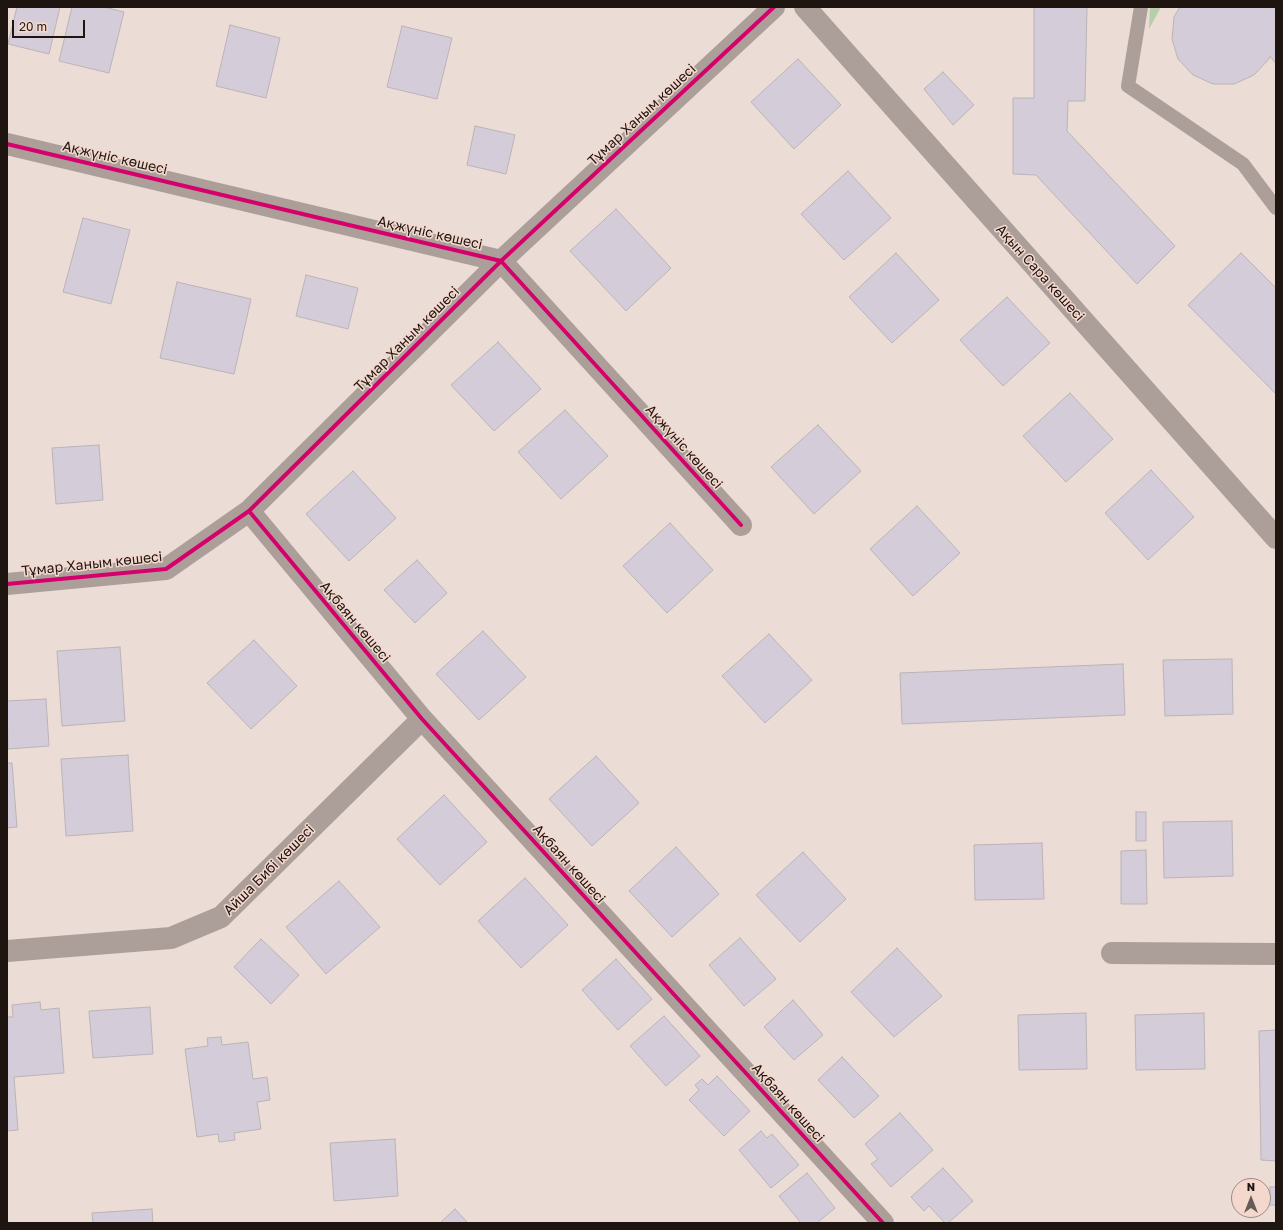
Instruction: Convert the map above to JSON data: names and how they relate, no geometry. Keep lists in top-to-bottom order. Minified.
{"streets":{"street":["Тұмар Ханым көшесі","Ақжүніс көшесі","Ақын Сара көшесі","Ақбаян көшесі","Айша Бибі көшесі"]},"crossings":[["Тұмар Ханым көшесі","Ақжүніс көшесі"],["Тұмар Ханым көшесі","Ақбаян көшесі"],["Ақбаян көшесі","Айша Бибі көшесі"]],"scale_bar":"20 m","north":"top"}
